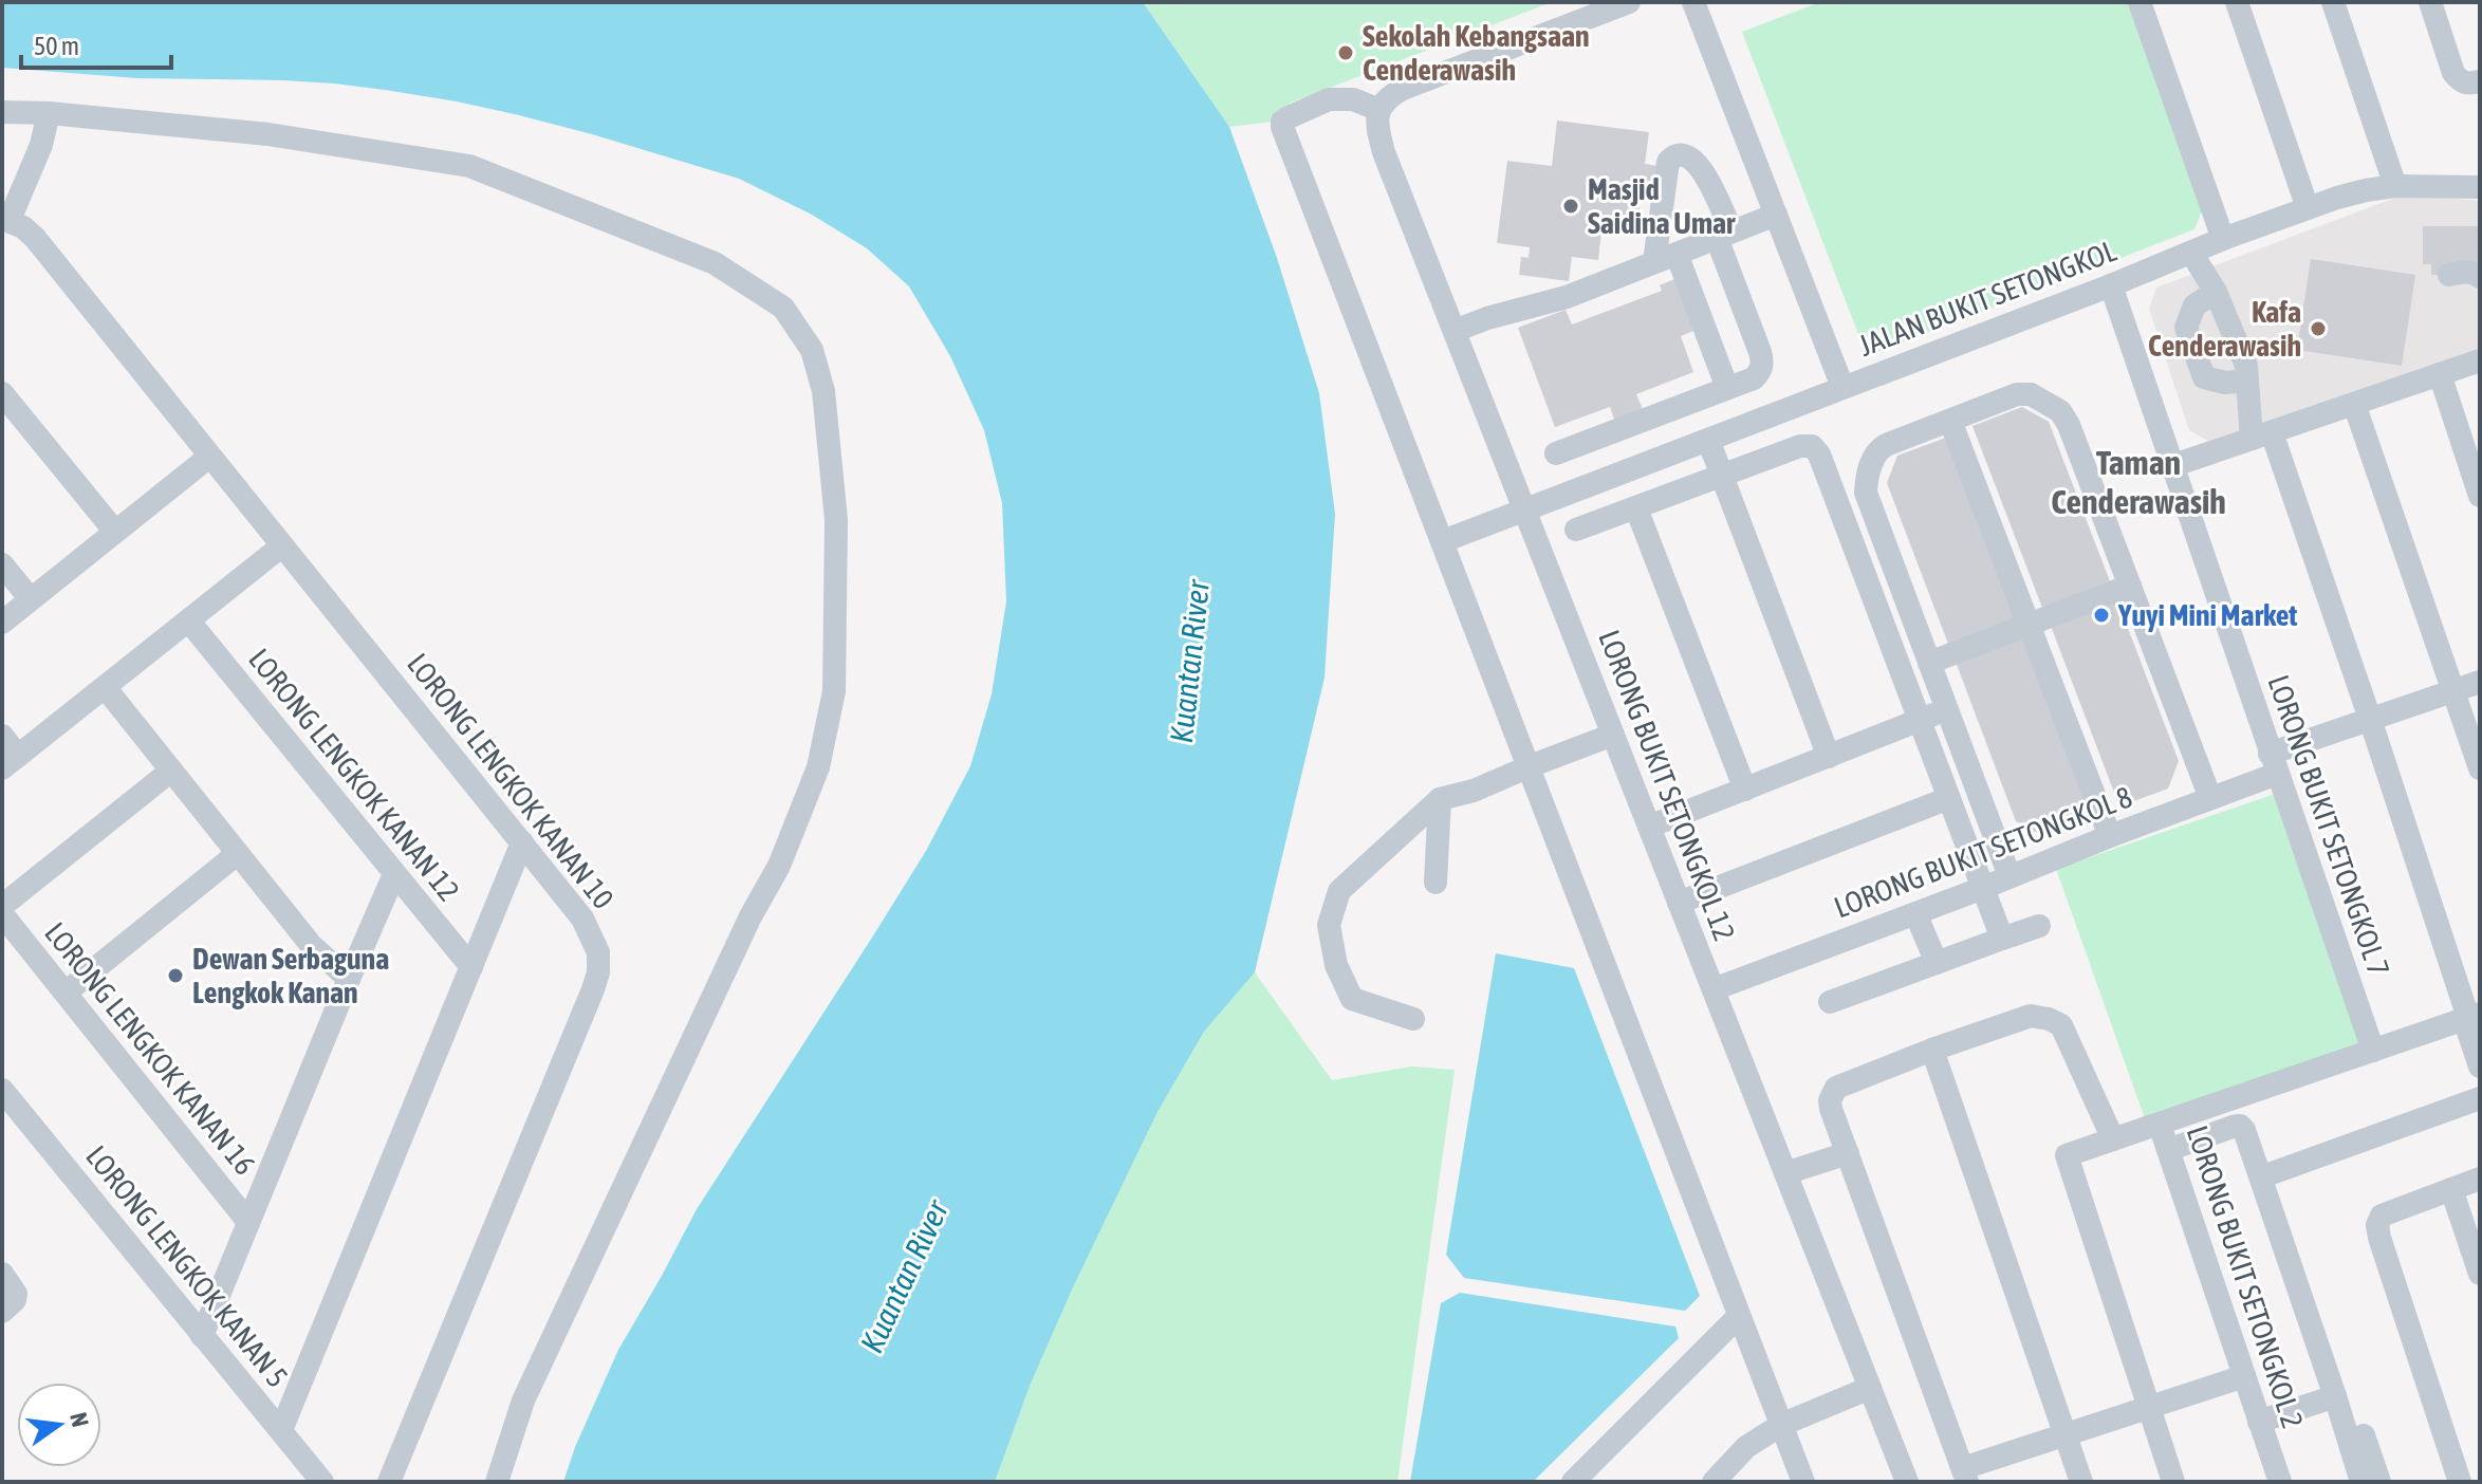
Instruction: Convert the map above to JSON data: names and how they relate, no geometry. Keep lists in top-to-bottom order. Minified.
{"streets":{"street":["JALAN BUKIT SETONGKOL","LORONG LENGKOK KANAN 12","LORONG LENGKOK KANAN 10","LORONG BUKIT SETONGKOL 12","LORONG BUKIT SETONGKOL 7","LORONG BUKIT SETONGKOL 8","LORONG LENGKOK KANAN 16","LORONG LENGKOK KANAN 5","LORONG BUKIT SETONGKOL 2"]},"crossings":[["JALAN BUKIT SETONGKOL","LORONG BUKIT SETONGKOL 12"],["JALAN BUKIT SETONGKOL","LORONG BUKIT SETONGKOL 7"],["LORONG BUKIT SETONGKOL 12","LORONG BUKIT SETONGKOL 8"],["LORONG BUKIT SETONGKOL 7","LORONG BUKIT SETONGKOL 8"],["LORONG BUKIT SETONGKOL 7","LORONG BUKIT SETONGKOL 2"]],"districts":["Taman Cenderawasih"],"water":["Kuantan River"],"places":["Sekolah Kebangsaan Cenderawasih","Masjid Saidina Umar","Kafa Cenderawasih","Yuyi Mini Market","Dewan Serbaguna Lengkok Kanan"],"scale_bar":"50 m","north":"right"}
